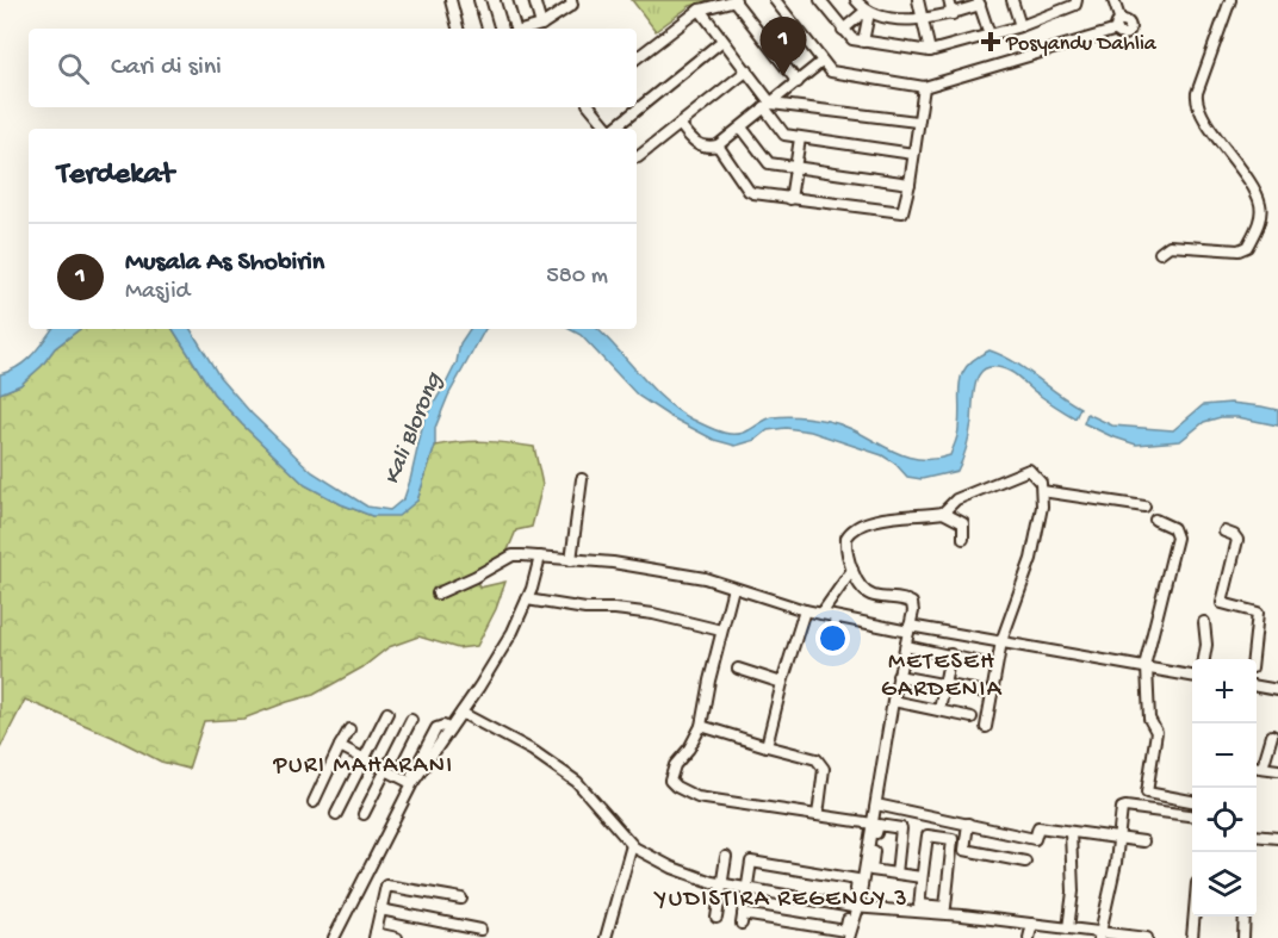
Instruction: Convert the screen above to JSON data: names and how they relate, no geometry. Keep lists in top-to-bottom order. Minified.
{"districts":["METESEH GARDENIA","PURI MAHARANI","YUDISTIRA REGENCY 3"],"water":["Kali Blorong"],"places":{"health":["Posyandu Dahlia"]},"page":{"pins":"1","search":"Cari di sini","heading":"Terdekat","list":[{"mark":"1","name":"Musala As Shobirin","note":"Masjid","value":"580 m"}],"map_buttons":["+","−"]}}
